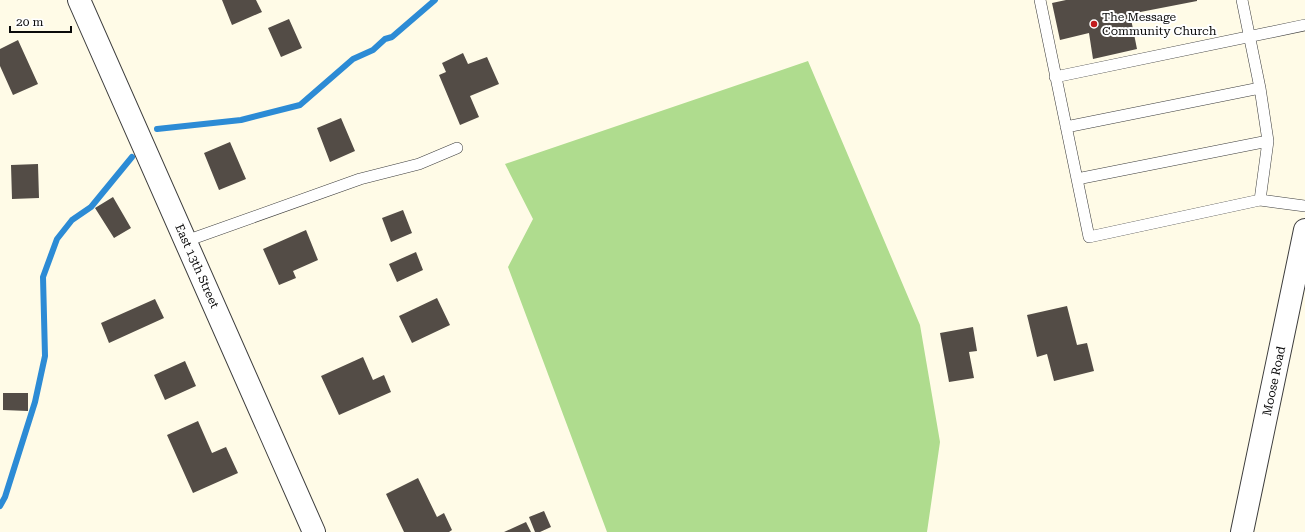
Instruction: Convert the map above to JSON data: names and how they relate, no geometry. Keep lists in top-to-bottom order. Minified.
{"streets":{"street":["East 13th Street","Moose Road"]},"places":["The Message Community Church"],"scale_bar":"20 m"}
